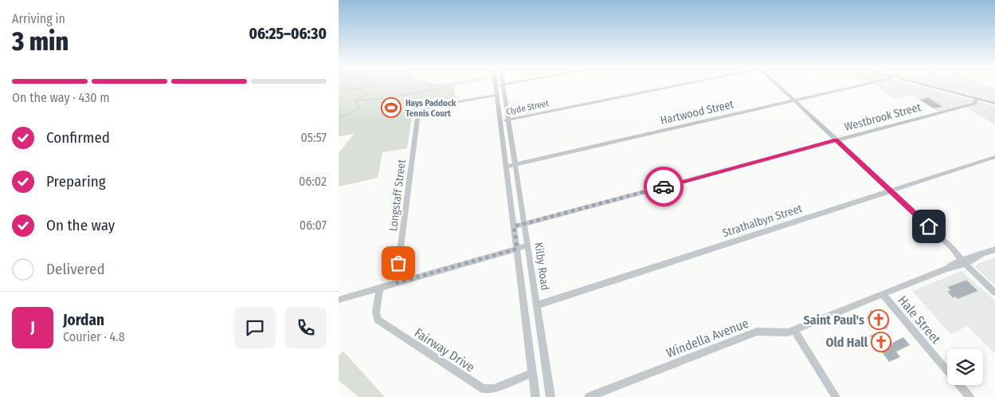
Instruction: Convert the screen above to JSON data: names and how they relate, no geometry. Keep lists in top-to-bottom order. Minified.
{"streets":{"street":["Clyde Street","Hartwood Street","Westbrook Street","Longstaff Street","Strathalbyn Street","Kilby Road","Hale Street","Windella Avenue","Fairway Drive"]},"crossings":[["Clyde Street","Kilby Road"],["Hartwood Street","Kilby Road"],["Westbrook Street","Kilby Road"],["Longstaff Street","Kilby Road"],["Strathalbyn Street","Kilby Road"],["Kilby Road","Fairway Drive"],["Hale Street","Windella Avenue"]],"places":{"sports":["Hays Paddock Tennis Court"],"church":["Saint Paul's","Old Hall"]},"page":{"heading":["3 min","Arriving in","06:25–06:30"],"panel":["Jordan","Courier · 4.8"],"bar":"On the way · 430 m","list":[["Confirmed","05:57"],["Preparing","06:02"],["On the way","06:07"],"Delivered"],"round":"J"}}
